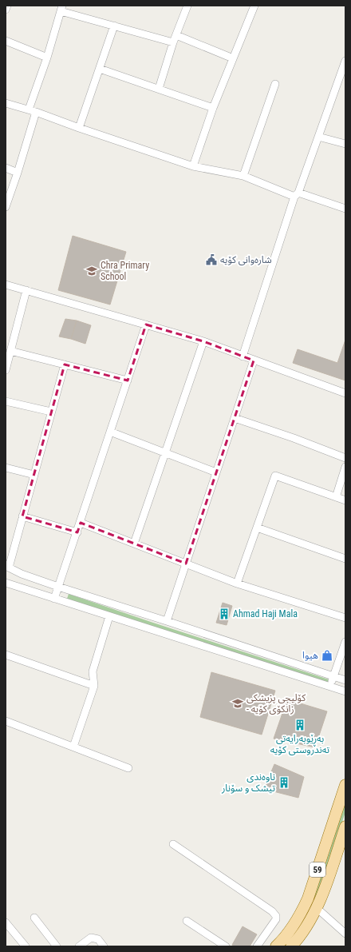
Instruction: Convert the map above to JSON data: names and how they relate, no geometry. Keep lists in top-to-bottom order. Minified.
{"streets":{"main road":["59"]},"places":{"public building":["شارەوانی کۆیە"],"school or university":["Chra Primary School","کۆلیجی پزیشکی - زانکۆی کۆیە"],"building":["Ahmad Haji Mala","بەڕێوبەرایەتی تەندروستی کۆیە","ناوەندی تیشک و سۆنار"],"shop":["هیوا"]}}
